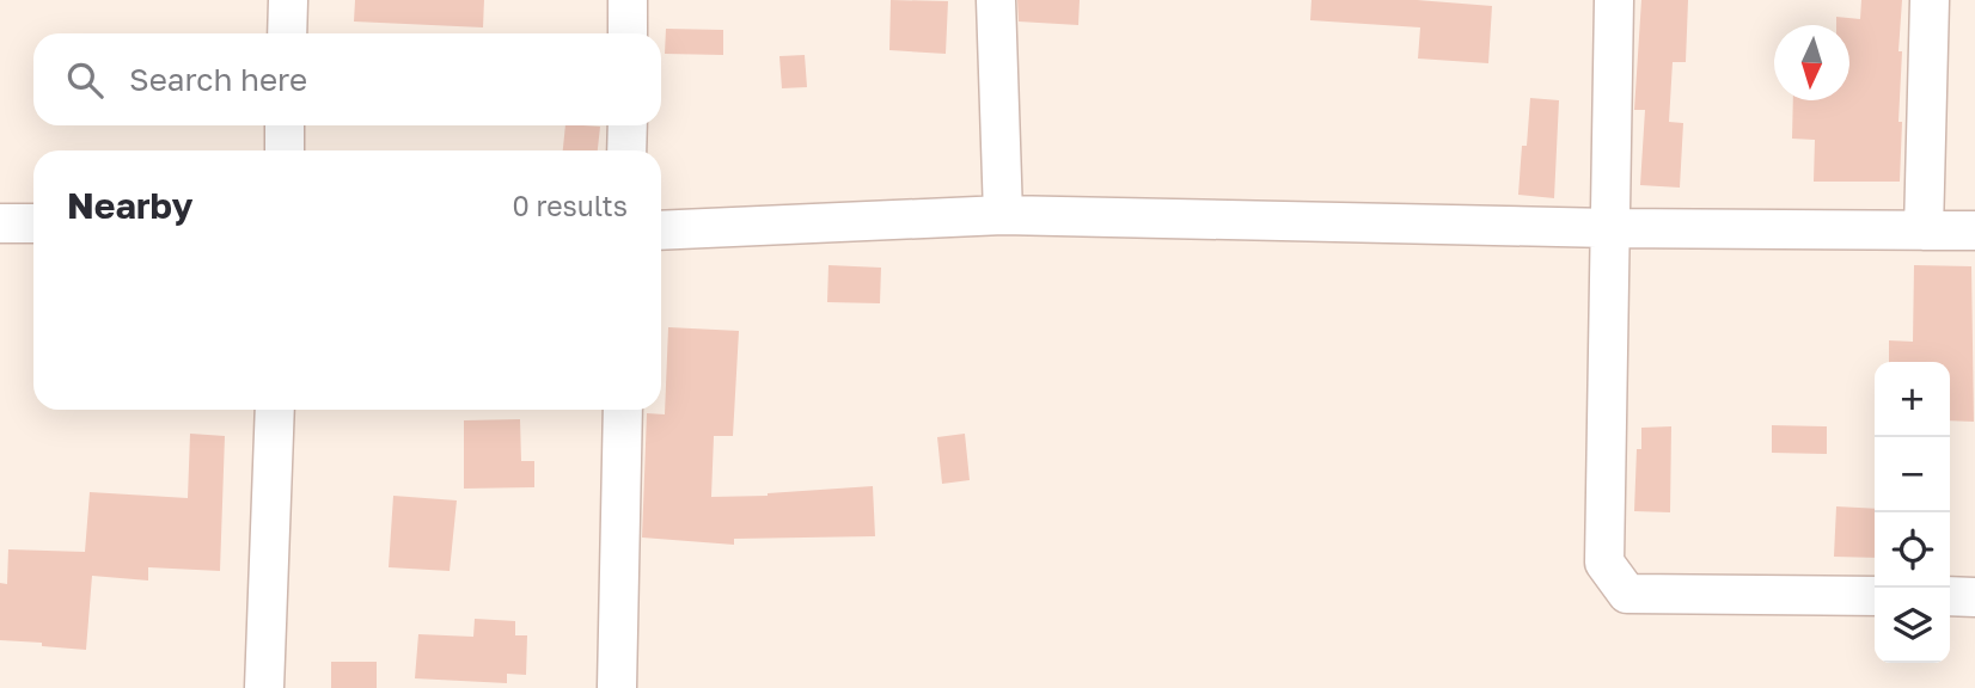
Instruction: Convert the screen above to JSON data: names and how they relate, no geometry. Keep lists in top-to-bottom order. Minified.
{"north":"bottom","page":{"search":"Search here","heading":["Nearby","0 results"],"map_buttons":["+","−"]}}
